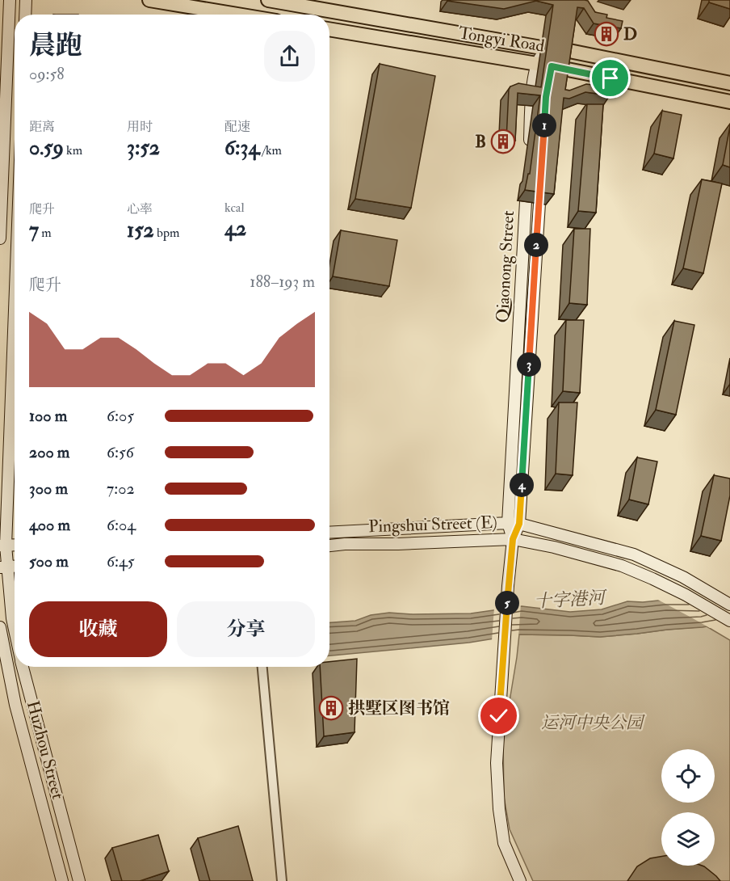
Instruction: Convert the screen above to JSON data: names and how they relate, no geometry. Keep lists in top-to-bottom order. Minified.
{"streets":{"main road":["Tongyi Road","Qiaonong Street","Pingshui Street (E)","Huzhou Street"]},"crossings":[["Qiaonong Street","Pingshui Street (E)"]],"water":["十字港河"],"parks":["运河中央公园"],"places":{"building":["D","B","拱墅区图书馆"]},"page":{"heading":["晨跑","09:58"],"stats":[["距离","0.59 km"],["用时","3:52"],["配速","6:34 /km"],["爬升","7 m"],["心率","152 bpm"],["kcal","42"]],"pins":["1","2","3","4","5"],"chart":["爬升","188–193 m"],"list":[{"name":"100 m","note":"6:05"},{"name":"200 m","note":"6:56"},{"name":"300 m","note":"7:02"},{"name":"400 m","note":"6:04"},{"name":"500 m","note":"6:45"}],"buttons":["收藏","分享"]}}
